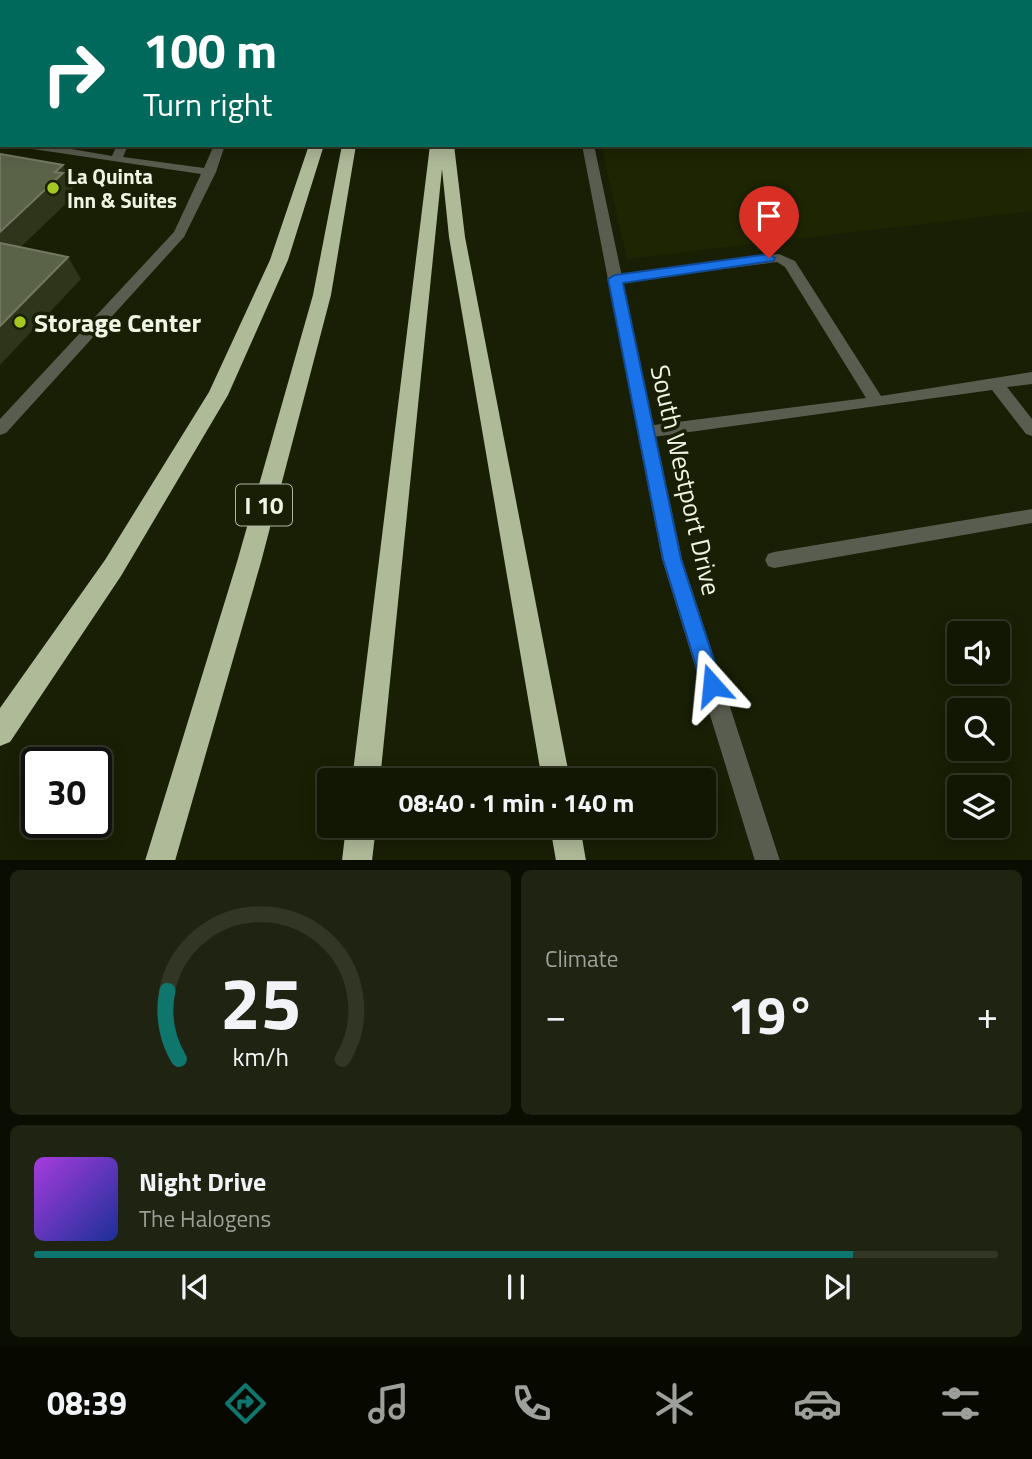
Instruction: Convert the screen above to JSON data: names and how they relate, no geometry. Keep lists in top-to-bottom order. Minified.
{"streets":{"highway":["I 10"],"street":["South Westport Drive"]},"places":["La Quinta Inn & Suites","Storage Center"],"page":{"turn":["100 m","Turn right"],"limit":"30","trip":"08:40 · 1 min · 140 m","tile":"Climate","heat":["−","19°","+"],"song":["Night Drive","The Halogens"],"tabs":"08:39","gauge":["25","km/h"]}}
